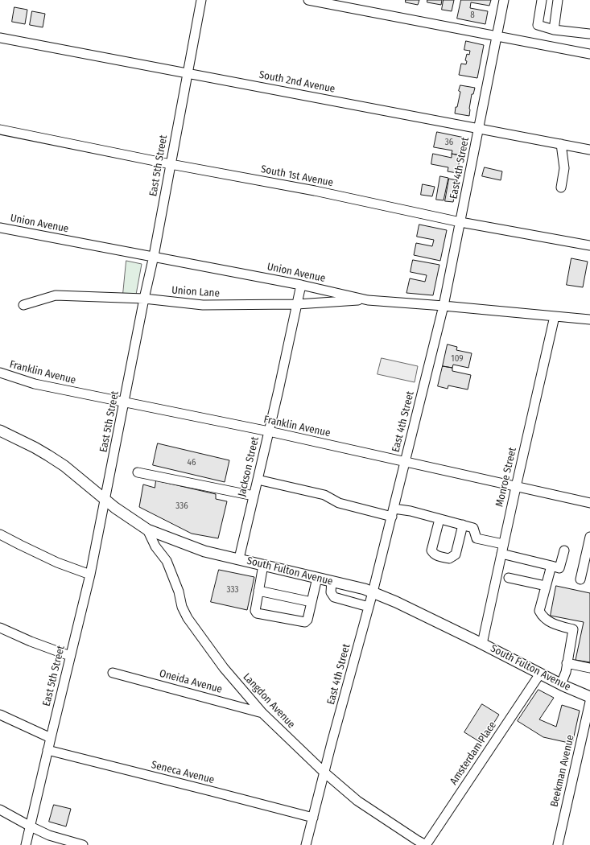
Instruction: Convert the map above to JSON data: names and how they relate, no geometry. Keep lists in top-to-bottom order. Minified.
{"streets":{"main road":["South Fulton Avenue"],"street":["South 2nd Avenue","East 5th Street","East 4th Street","South 1st Avenue","Union Avenue","Union Lane","Franklin Avenue","Jackson Street","Monroe Street","Oneida Avenue","Langdon Avenue","Amsterdam Place","Beekman Avenue","Seneca Avenue"]},"crossings":[["South 2nd Avenue","East 5th Street"],["South 2nd Avenue","East 4th Street"],["East 5th Street","South 1st Avenue"],["East 5th Street","Union Avenue"],["East 5th Street","Union Lane"],["East 5th Street","Franklin Avenue"],["East 5th Street","South Fulton Avenue"],["East 5th Street","Seneca Avenue"],["East 4th Street","South 1st Avenue"],["East 4th Street","Union Avenue"],["East 4th Street","Franklin Avenue"],["East 4th Street","South Fulton Avenue"],["East 4th Street","Langdon Avenue"],["East 4th Street","Seneca Avenue"],["Union Avenue","Union Lane"],["Union Avenue","Jackson Street"],["Union Avenue","Monroe Street"],["Union Lane","Jackson Street"],["Franklin Avenue","Jackson Street"],["Franklin Avenue","Monroe Street"],["Jackson Street","South Fulton Avenue"],["Monroe Street","South Fulton Avenue"],["South Fulton Avenue","Langdon Avenue"],["South Fulton Avenue","Amsterdam Place"],["Oneida Avenue","Langdon Avenue"],["Langdon Avenue","Amsterdam Place"]],"house_numbers":["8","36","109","46","336","333"]}
